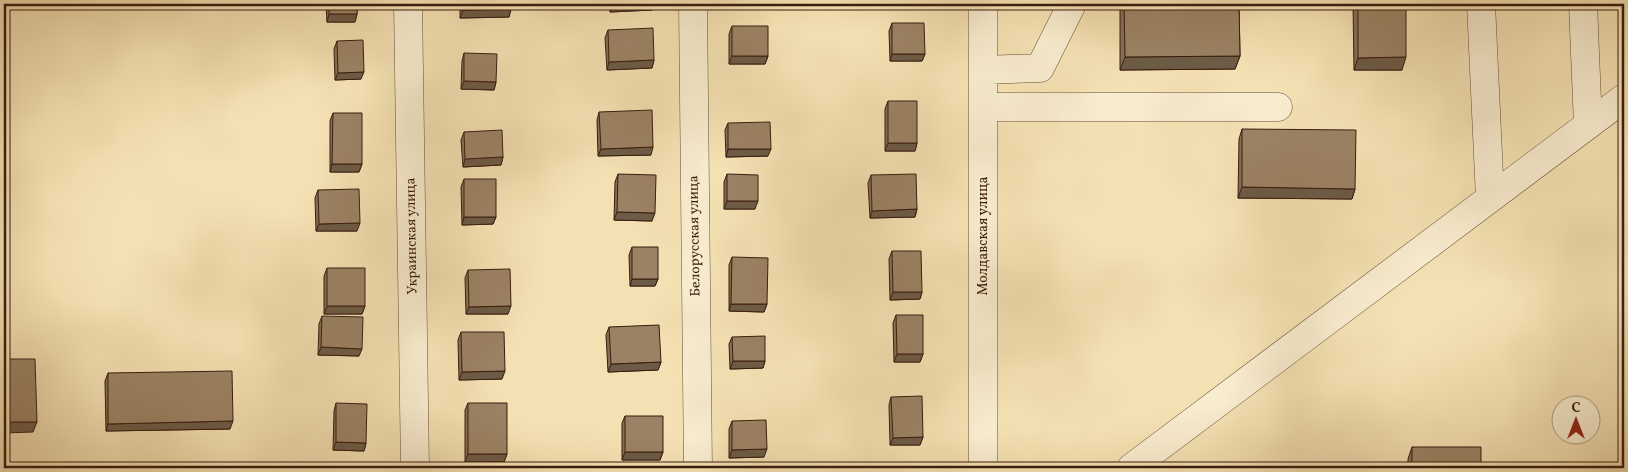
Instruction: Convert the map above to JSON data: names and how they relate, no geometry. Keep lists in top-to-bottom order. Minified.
{"streets":{"street":["Украинская улица","Белорусская улица","Молдавская улица"]},"north":"top"}
